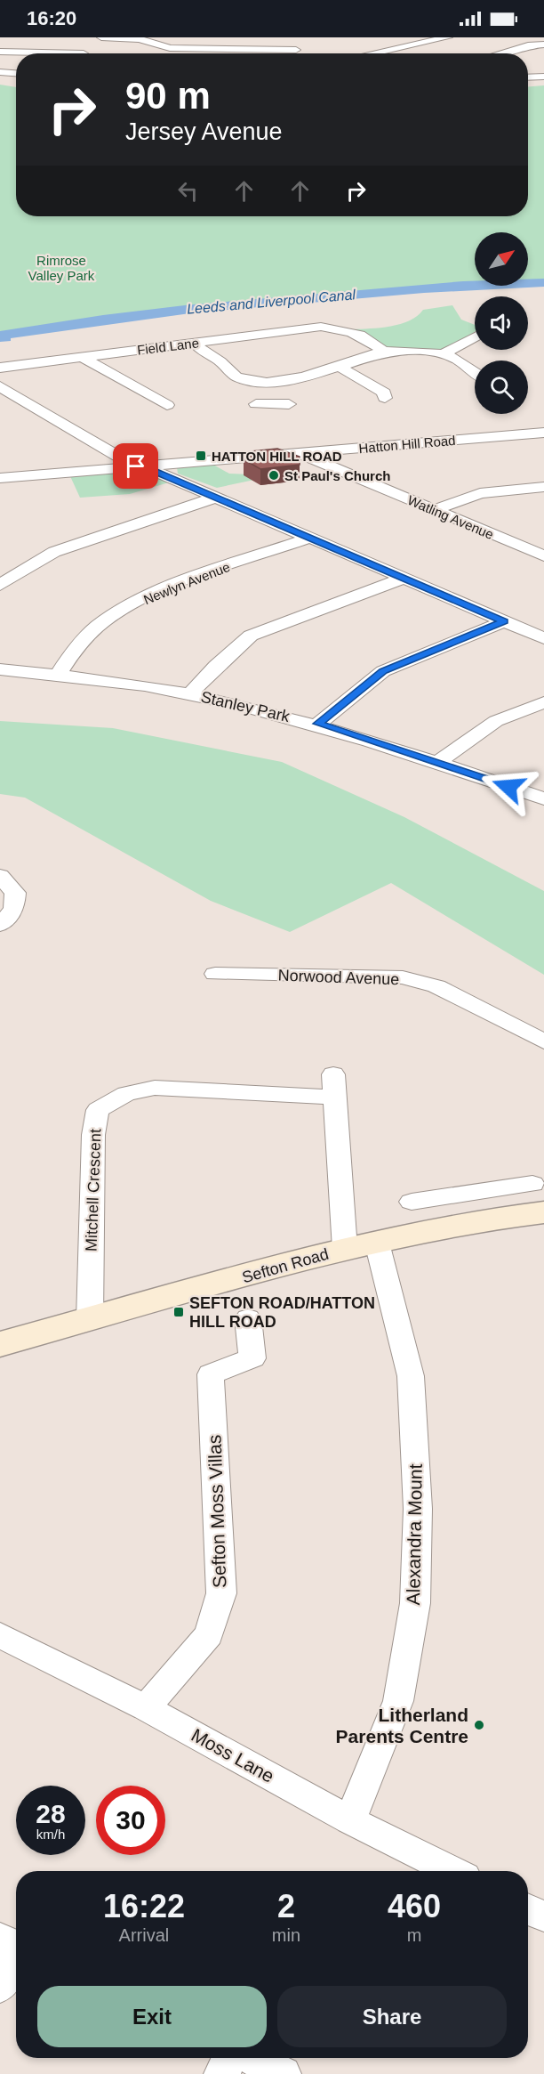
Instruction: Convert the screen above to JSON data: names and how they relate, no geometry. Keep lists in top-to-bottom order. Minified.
{"streets":{"main road":["Sefton Road"],"street":["Field Lane","Hatton Hill Road","Watling Avenue","Newlyn Avenue","Stanley Park","Norwood Avenue","Mitchell Crescent","Sefton Moss Villas","Alexandra Mount","Moss Lane"]},"crossings":[["Hatton Hill Road","Watling Avenue"],["Newlyn Avenue","Stanley Park"],["Mitchell Crescent","Sefton Road"],["Sefton Road","Alexandra Mount"],["Sefton Moss Villas","Moss Lane"],["Alexandra Mount","Moss Lane"]],"water":["Leeds and Liverpool Canal"],"parks":["Rimrose Valley Park"],"places":{"transit":["HATTON HILL ROAD","SEFTON ROAD/HATTON HILL ROAD"],"other":["St Paul's Church","Litherland Parents Centre"]},"north":"top right","page":{"status":"16:20","turn":["90 m","Jersey Avenue"],"speed":"28 km/h","limit":"30","eta":["16:22","Arrival","2","min","460","m"],"buttons":["Exit","Share"]}}
